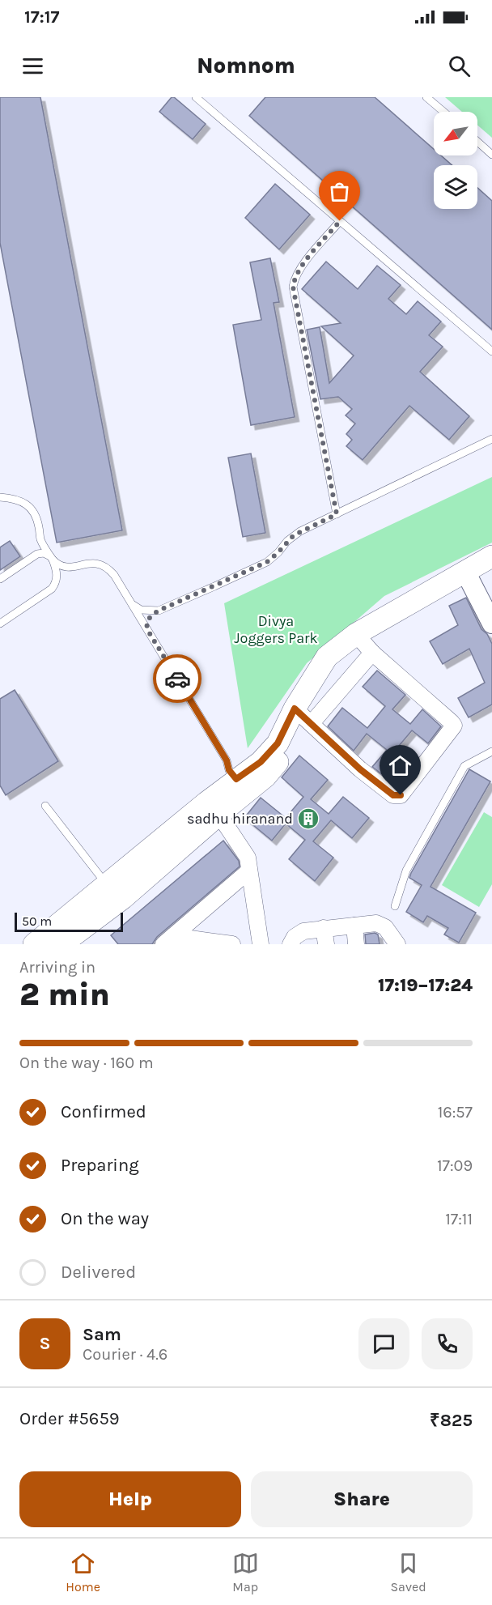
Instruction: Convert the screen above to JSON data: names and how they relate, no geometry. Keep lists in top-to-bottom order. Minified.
{"parks":["Divya Joggers Park"],"places":{"building":["sadhu hiranand"]},"scale_bar":"50 m","north":"bottom left","page":{"status":"17:17","header":"Nomnom","scale":"50 m","heading":["2 min","Arriving in","17:19–17:24"],"panel":["Sam","Courier · 4.6","Order #5659","₹825"],"bar":"On the way · 160 m","list":[["Confirmed","16:57"],["Preparing","17:09"],["On the way","17:11"],"Delivered"],"round":"S","buttons":["Help","Share"],"tabs":["Home","Map","Saved"]}}
